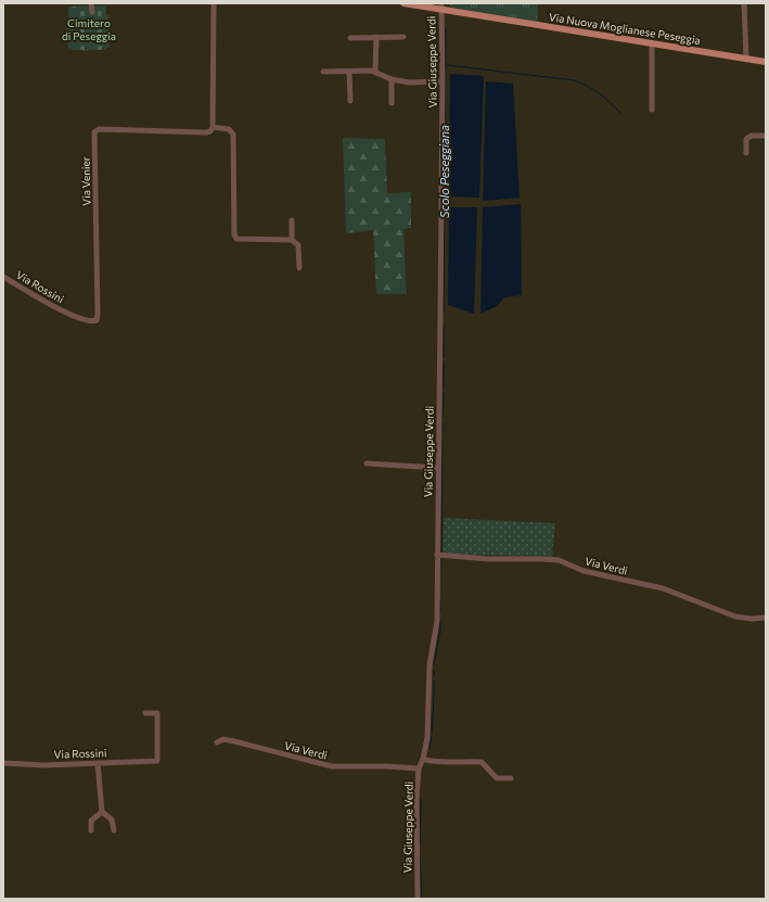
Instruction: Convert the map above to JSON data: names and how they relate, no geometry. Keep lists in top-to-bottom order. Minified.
{"streets":{"main road":["Via Nuova Moglianese Peseggia"],"street":["Via Giuseppe Verdi","Via Venier","Via Rossini","Via Verdi"]},"crossings":[["Via Nuova Moglianese Peseggia","Via Giuseppe Verdi"],["Via Giuseppe Verdi","Via Verdi"],["Via Venier","Via Rossini"]],"water":["Scolo Peseggiana"],"parks":["Cimitero di Peseggia"]}
